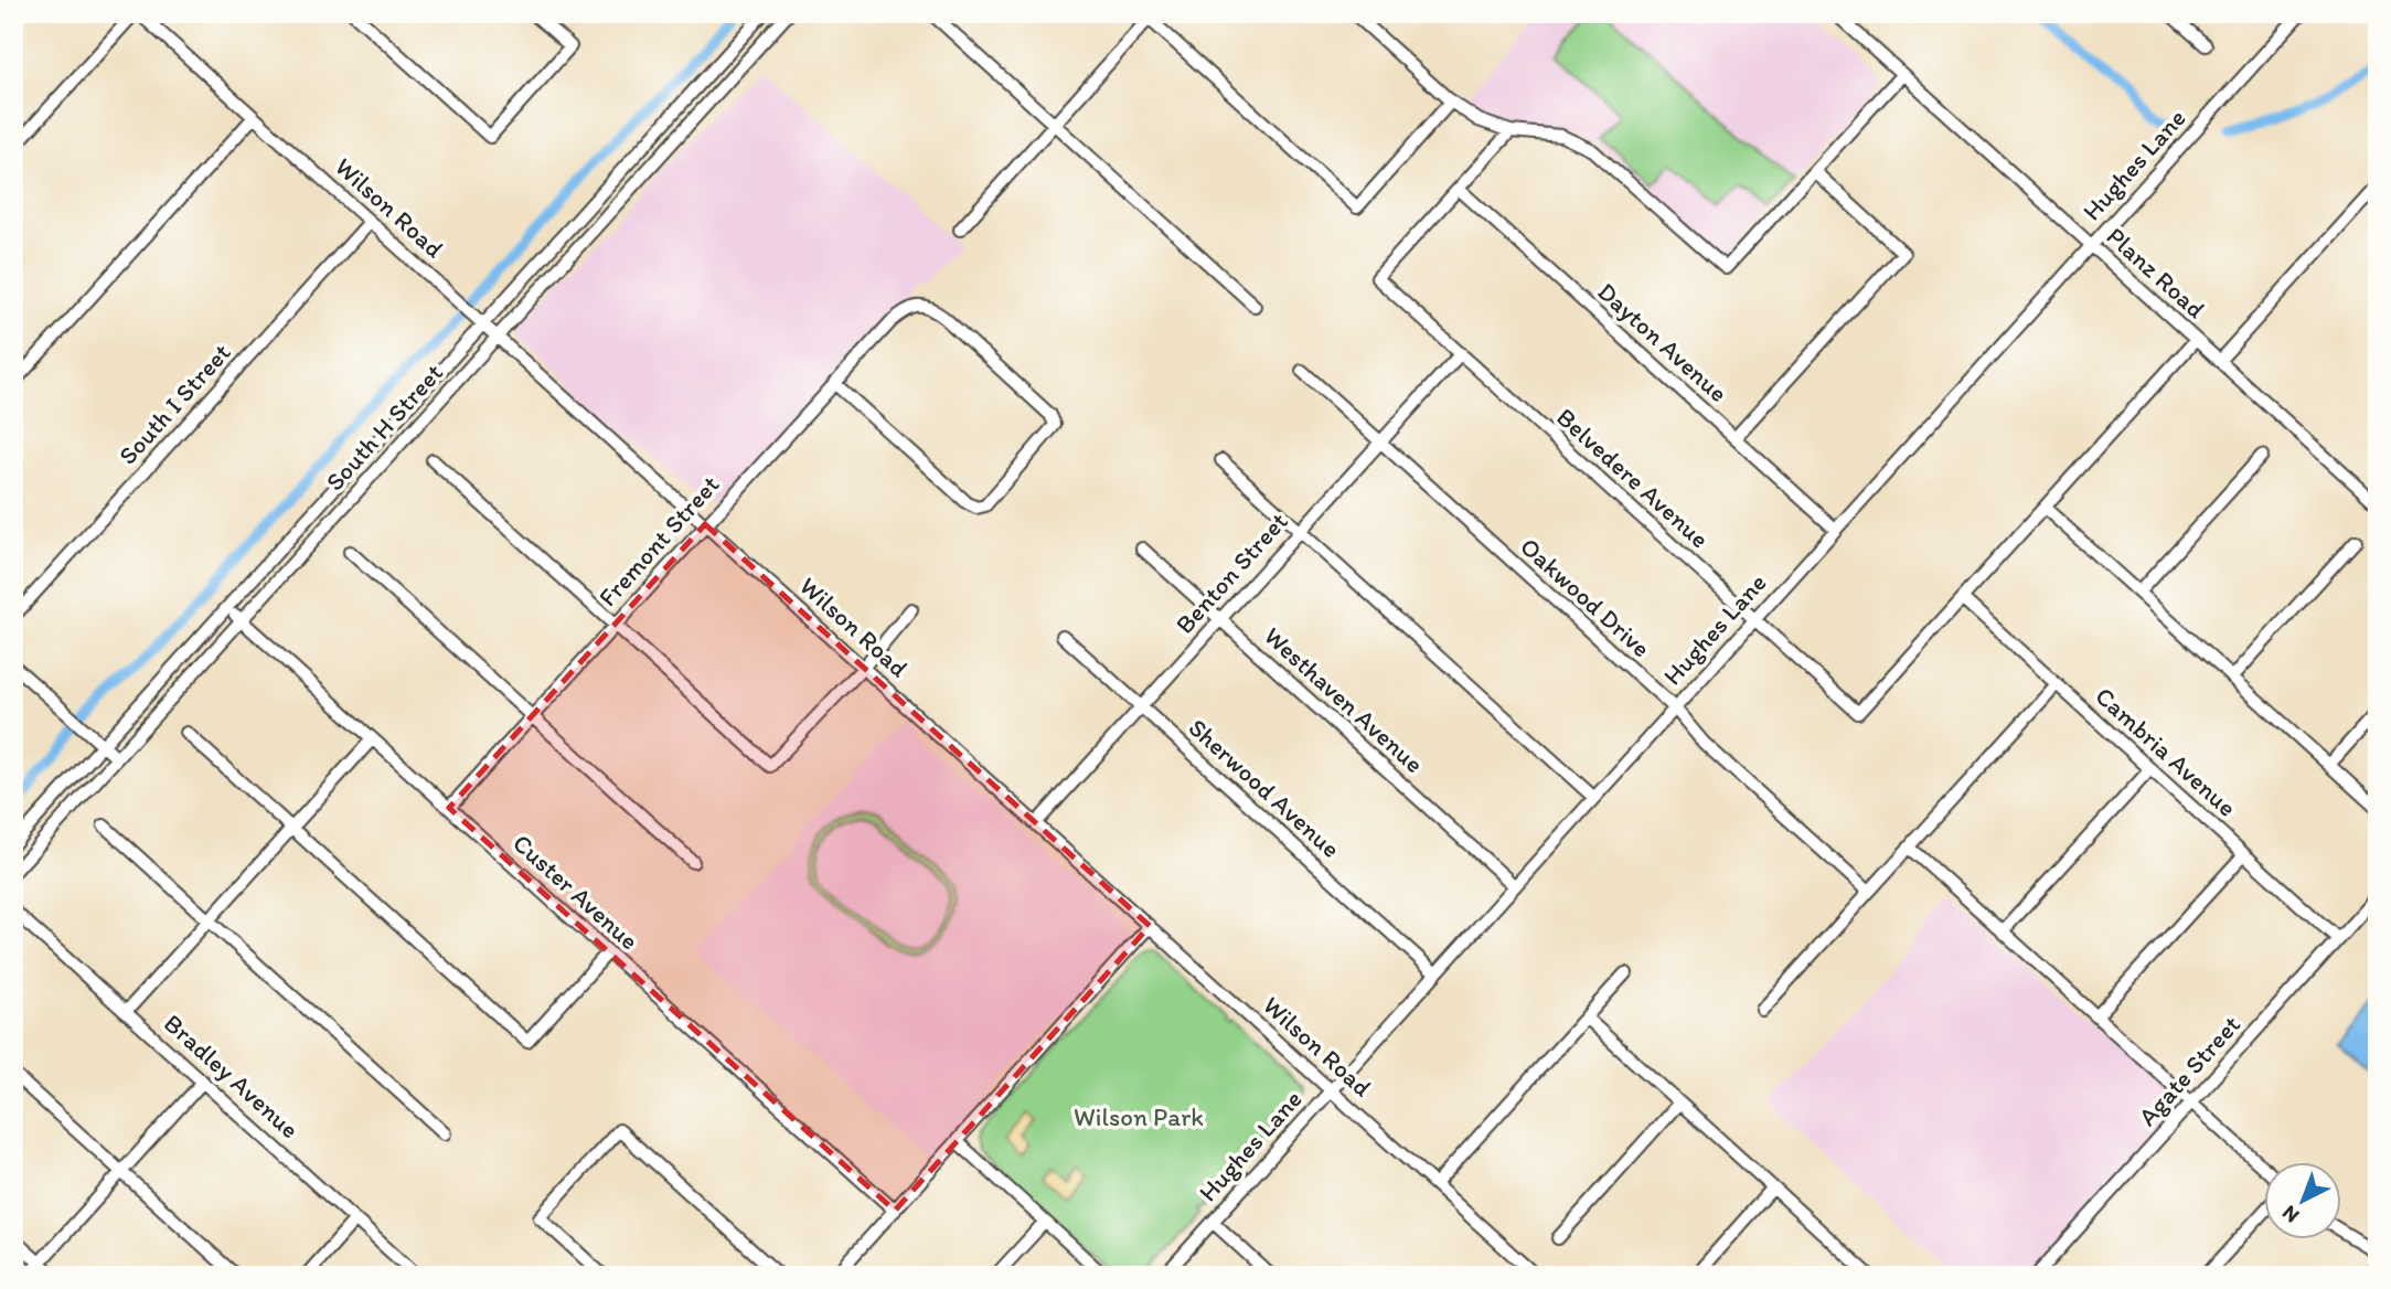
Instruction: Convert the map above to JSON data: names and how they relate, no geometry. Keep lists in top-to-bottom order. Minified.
{"streets":{"street":["Hughes Lane","Wilson Road","Planz Road","Dayton Avenue","South I Street","South H Street","Belvedere Avenue","Fremont Street","Benton Street","Oakwood Drive","Westhaven Avenue","Cambria Avenue","Sherwood Avenue","Custer Avenue","Agate Street","Bradley Avenue"]},"crossings":[["Hughes Lane","Wilson Road"],["Hughes Lane","Planz Road"],["Hughes Lane","Dayton Avenue"],["Hughes Lane","Belvedere Avenue"],["Hughes Lane","Oakwood Drive"],["Hughes Lane","Westhaven Avenue"],["Hughes Lane","Sherwood Avenue"],["Wilson Road","South I Street"],["Wilson Road","South H Street"],["Wilson Road","Fremont Street"],["Wilson Road","Benton Street"],["Dayton Avenue","Belvedere Avenue"],["South H Street","Custer Avenue"],["Belvedere Avenue","Benton Street"],["Belvedere Avenue","Cambria Avenue"],["Fremont Street","Custer Avenue"],["Benton Street","Oakwood Drive"],["Benton Street","Westhaven Avenue"],["Benton Street","Sherwood Avenue"],["Cambria Avenue","Agate Street"]],"parks":["Wilson Park"],"north":"bottom left"}
